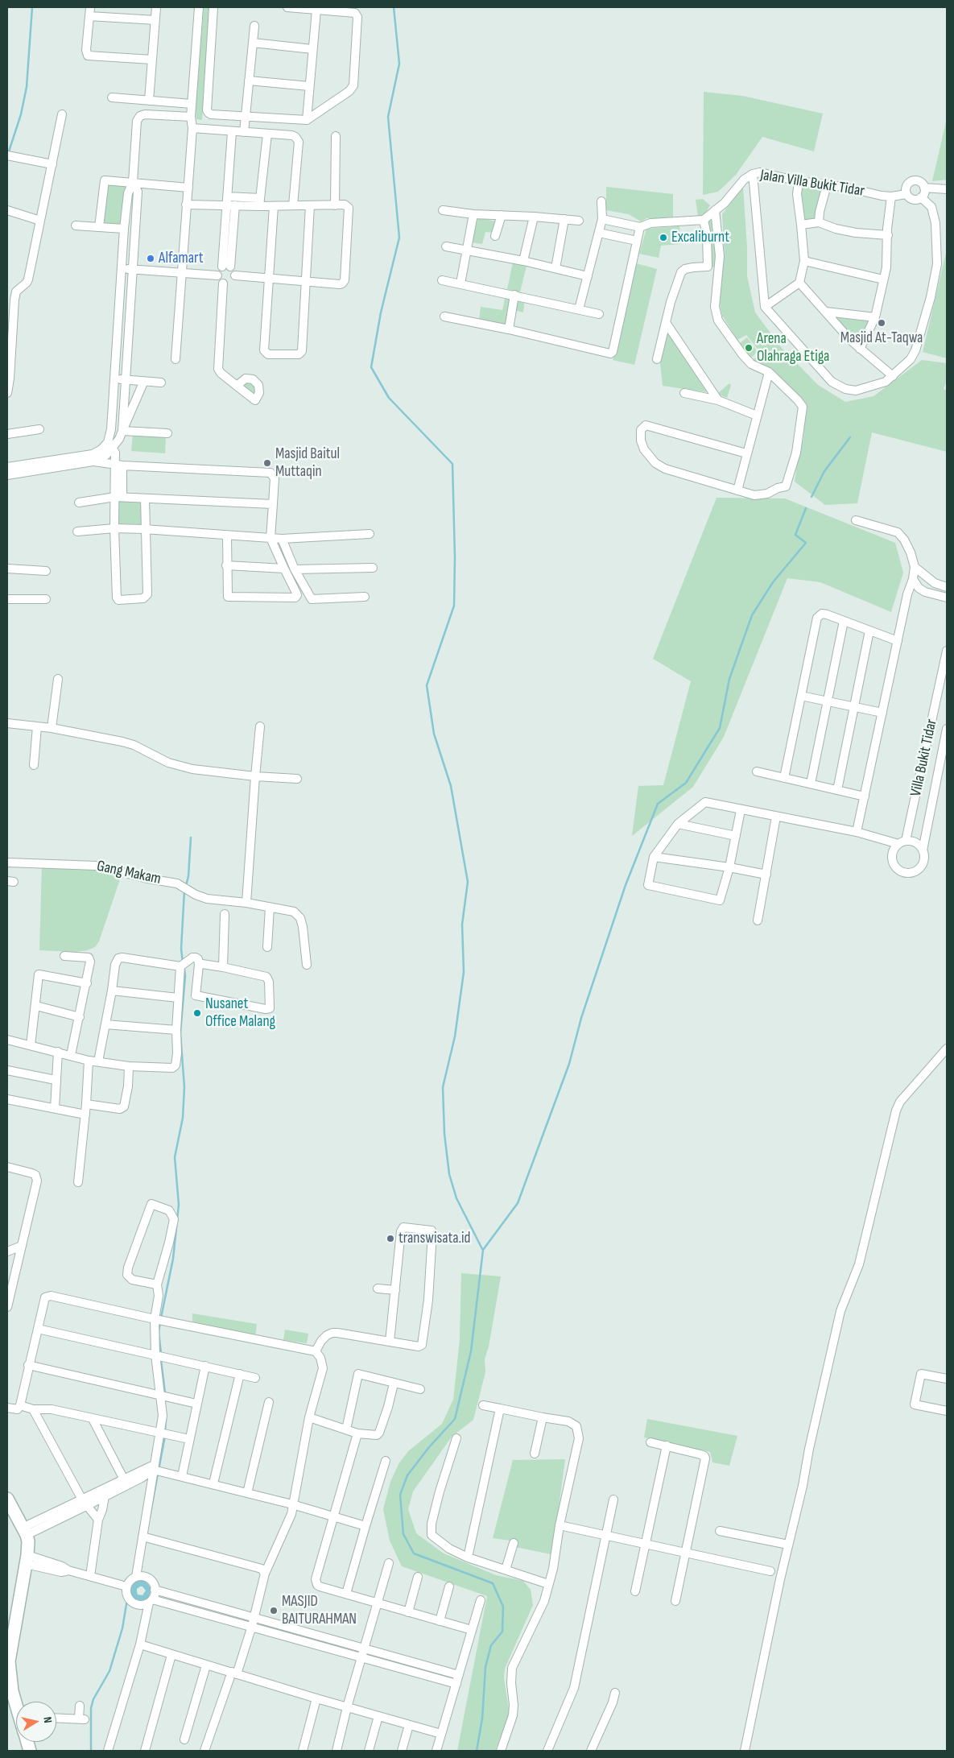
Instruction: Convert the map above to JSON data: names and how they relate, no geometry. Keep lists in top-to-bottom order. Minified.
{"streets":{"street":["Jalan Villa Bukit Tidar","Villa Bukit Tidar","Gang Makam"]},"places":["Excaliburnt","Alfamart","Masjid At-Taqwa","Arena Olahraga Etiga","Masjid Baitul Muttaqin","Nusanet Office Malang","transwisata.id","MASJID BAITURAHMAN"],"north":"right"}
